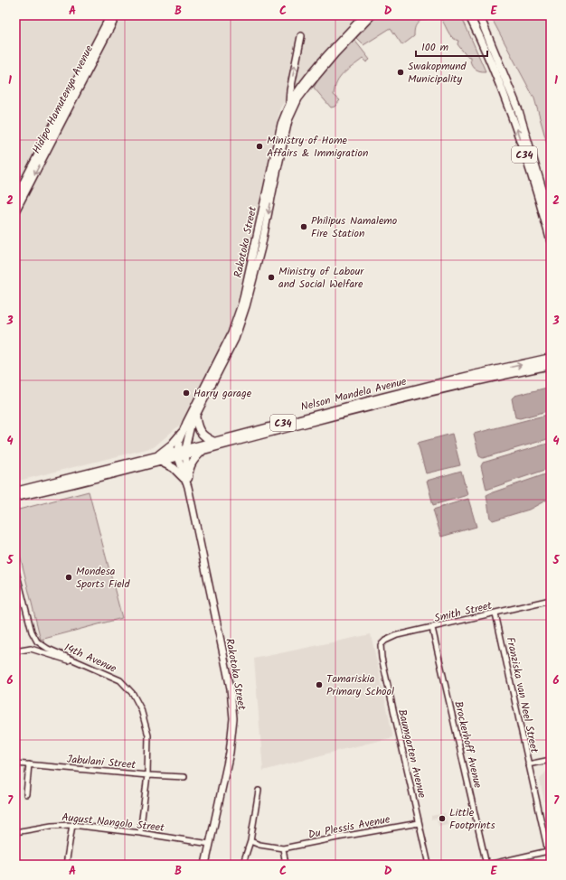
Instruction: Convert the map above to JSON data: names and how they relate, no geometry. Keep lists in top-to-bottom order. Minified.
{"streets":{"main road":["C34","Nelson Mandela Avenue"],"street":["Hidipo Hamutenya Avenue","Rakotoka Street","Smith Street","14th Avenue","Franziska van Neel Street","Brockerhoff Avenue","Baumgarten Avenue","Jabulani Street","August Nangolo Street","Du Plessis Avenue"]},"crossings":[["Rakotoka Street","Nelson Mandela Avenue"],["Rakotoka Street","August Nangolo Street"],["Smith Street","Franziska van Neel Street"],["Smith Street","Brockerhoff Avenue"],["Smith Street","Baumgarten Avenue"],["14th Avenue","Jabulani Street"],["14th Avenue","August Nangolo Street"],["Baumgarten Avenue","Du Plessis Avenue"]],"places":["Swakopmund Municipality","Ministry of Home Affairs & Immigration","Philipus Namalemo Fire Station","Ministry of Labour and Social Welfare","Harry garage","Mondesa Sports Field","Tamariskia Primary School","Little Footprints"],"scale_bar":"100 m","grid":{"columns":["A","B","C","D","E"],"rows":["1","2","3","4","5","6","7"]}}
